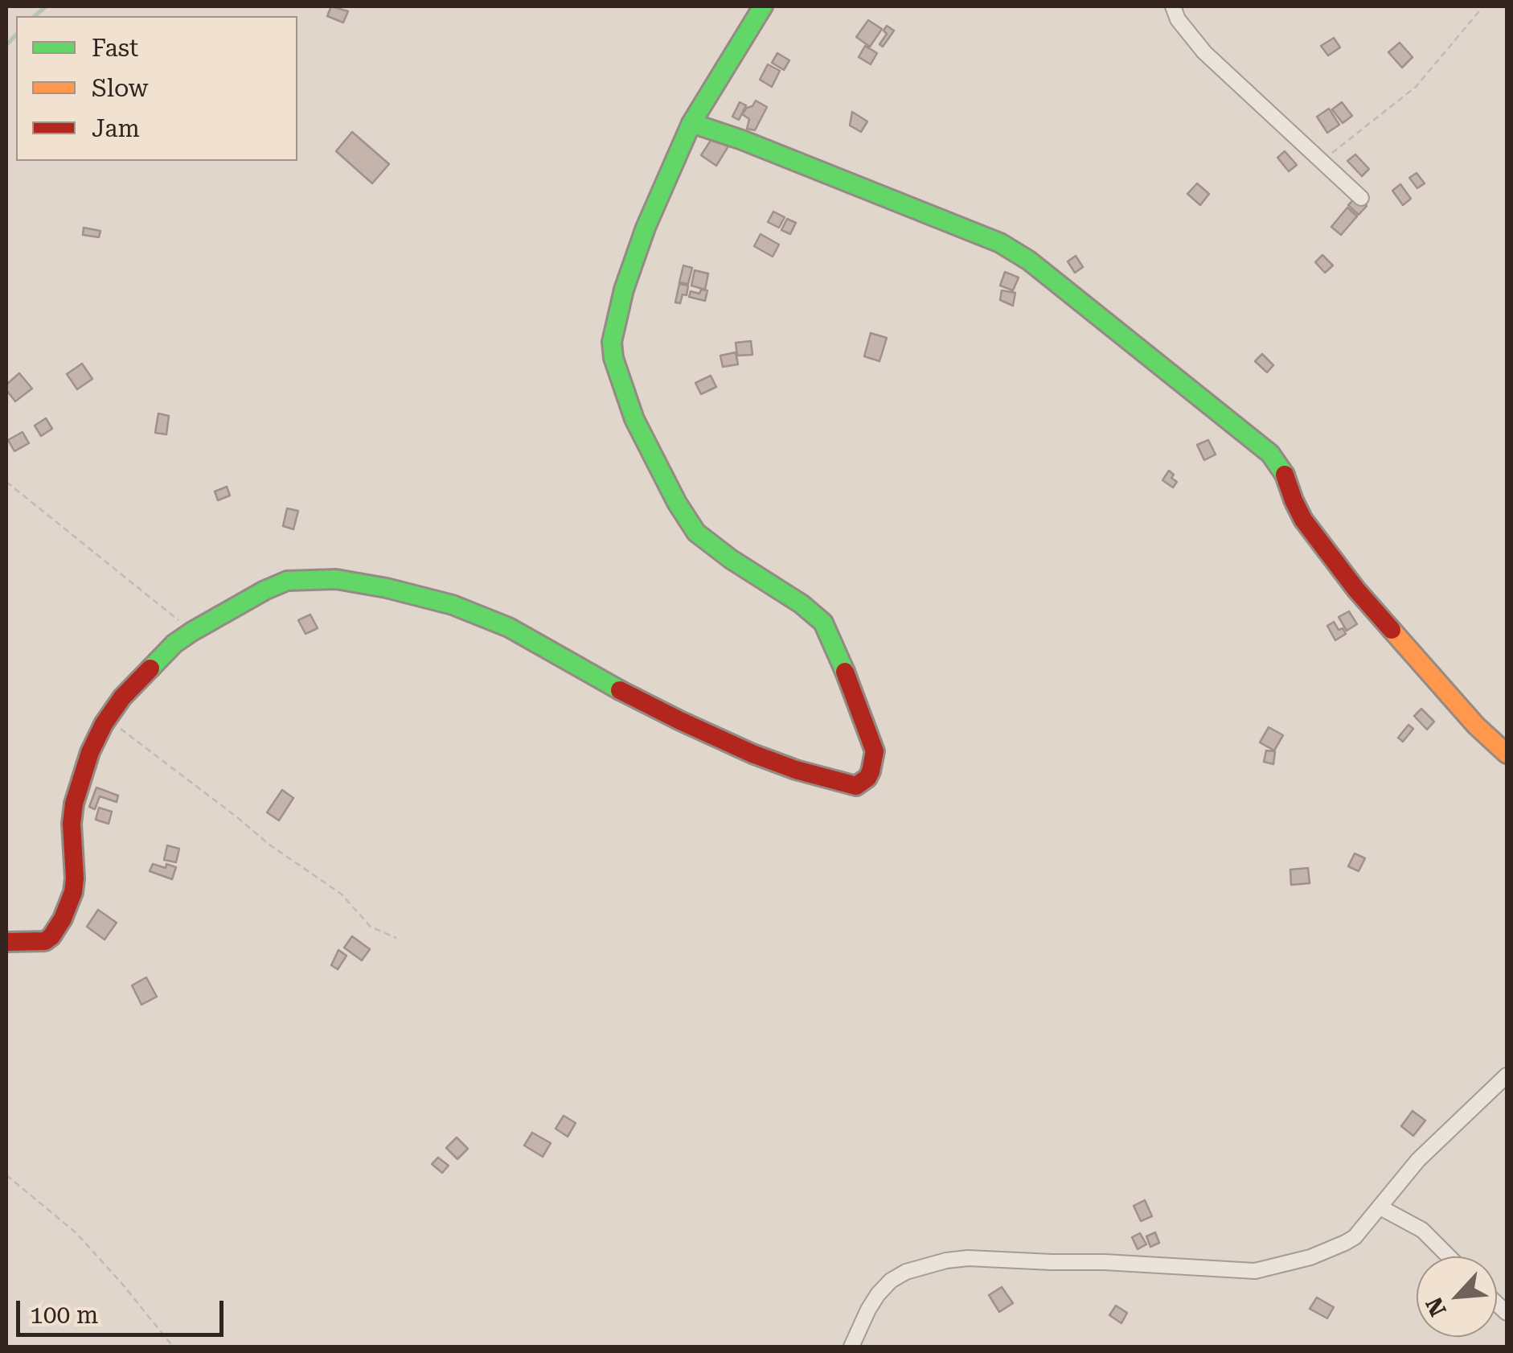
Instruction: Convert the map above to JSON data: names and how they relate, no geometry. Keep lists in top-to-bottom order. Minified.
{"legend":["Fast","Slow","Jam"],"scale_bar":"100 m","north":"bottom left"}
